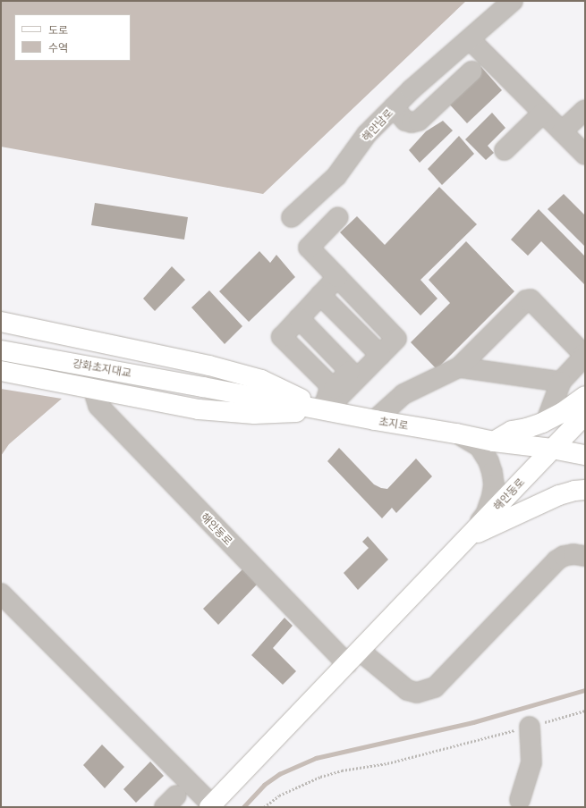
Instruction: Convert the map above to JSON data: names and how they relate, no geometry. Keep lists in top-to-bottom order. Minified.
{"streets":{"main road":["강화초지대교","초지로","해안동로"],"street":["해안남로"]},"crossings":[["강화초지대교","초지로"],["초지로","해안동로"]],"legend":["도로","수역"]}
